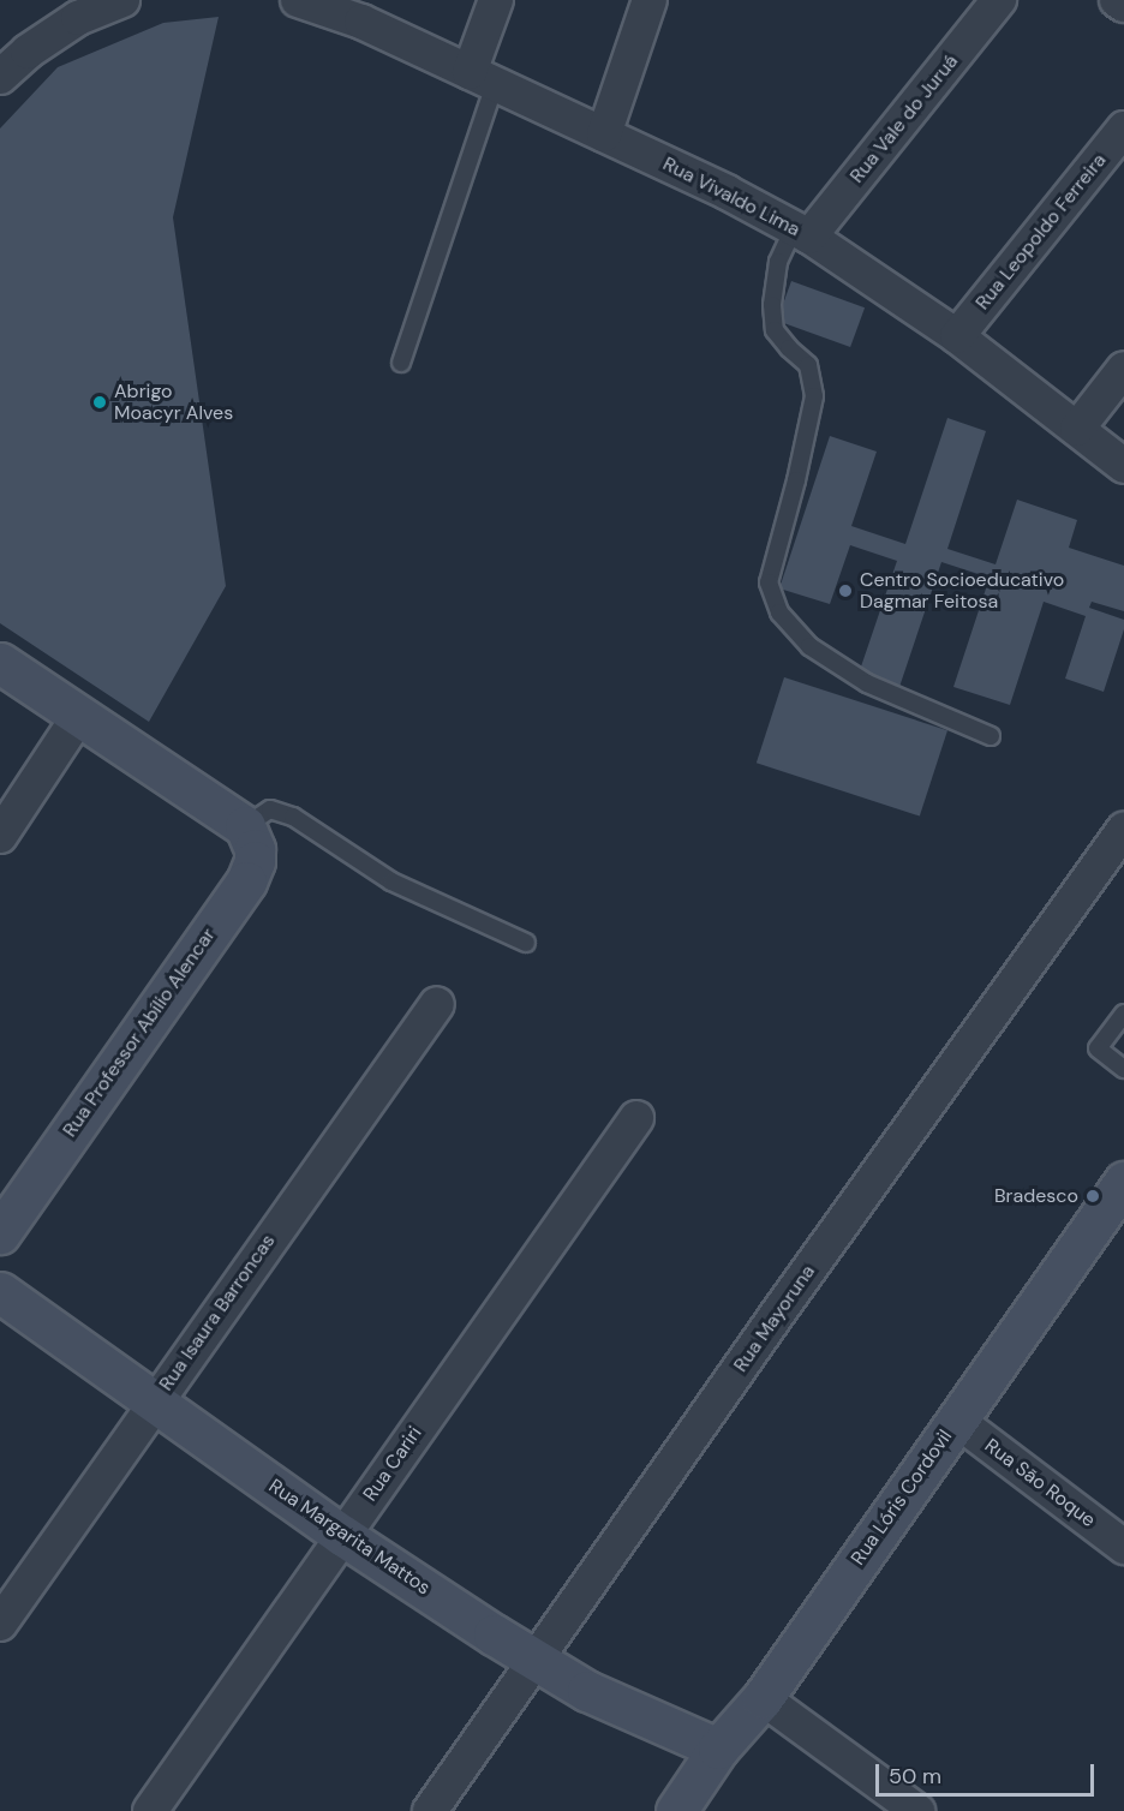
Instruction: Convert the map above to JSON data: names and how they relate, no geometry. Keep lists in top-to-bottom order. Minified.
{"streets":{"street":["Rua Vale do Juruá","Rua Vivaldo Lima","Rua Leopoldo Ferreira","Rua Professor Abílio Alencar","Rua Isaura Barroncas","Rua Mayoruna","Rua Cariri","Rua São Roque","Rua Lóris Cordovil","Rua Margarita Mattos"]},"crossings":[["Rua Vale do Juruá","Rua Vivaldo Lima"],["Rua Vivaldo Lima","Rua Leopoldo Ferreira"],["Rua Isaura Barroncas","Rua Margarita Mattos"],["Rua Mayoruna","Rua Margarita Mattos"],["Rua Cariri","Rua Margarita Mattos"],["Rua São Roque","Rua Lóris Cordovil"],["Rua Lóris Cordovil","Rua Margarita Mattos"]],"places":["Abrigo Moacyr Alves","Centro Socioeducativo Dagmar Feitosa","Bradesco"],"scale_bar":"50 m"}
